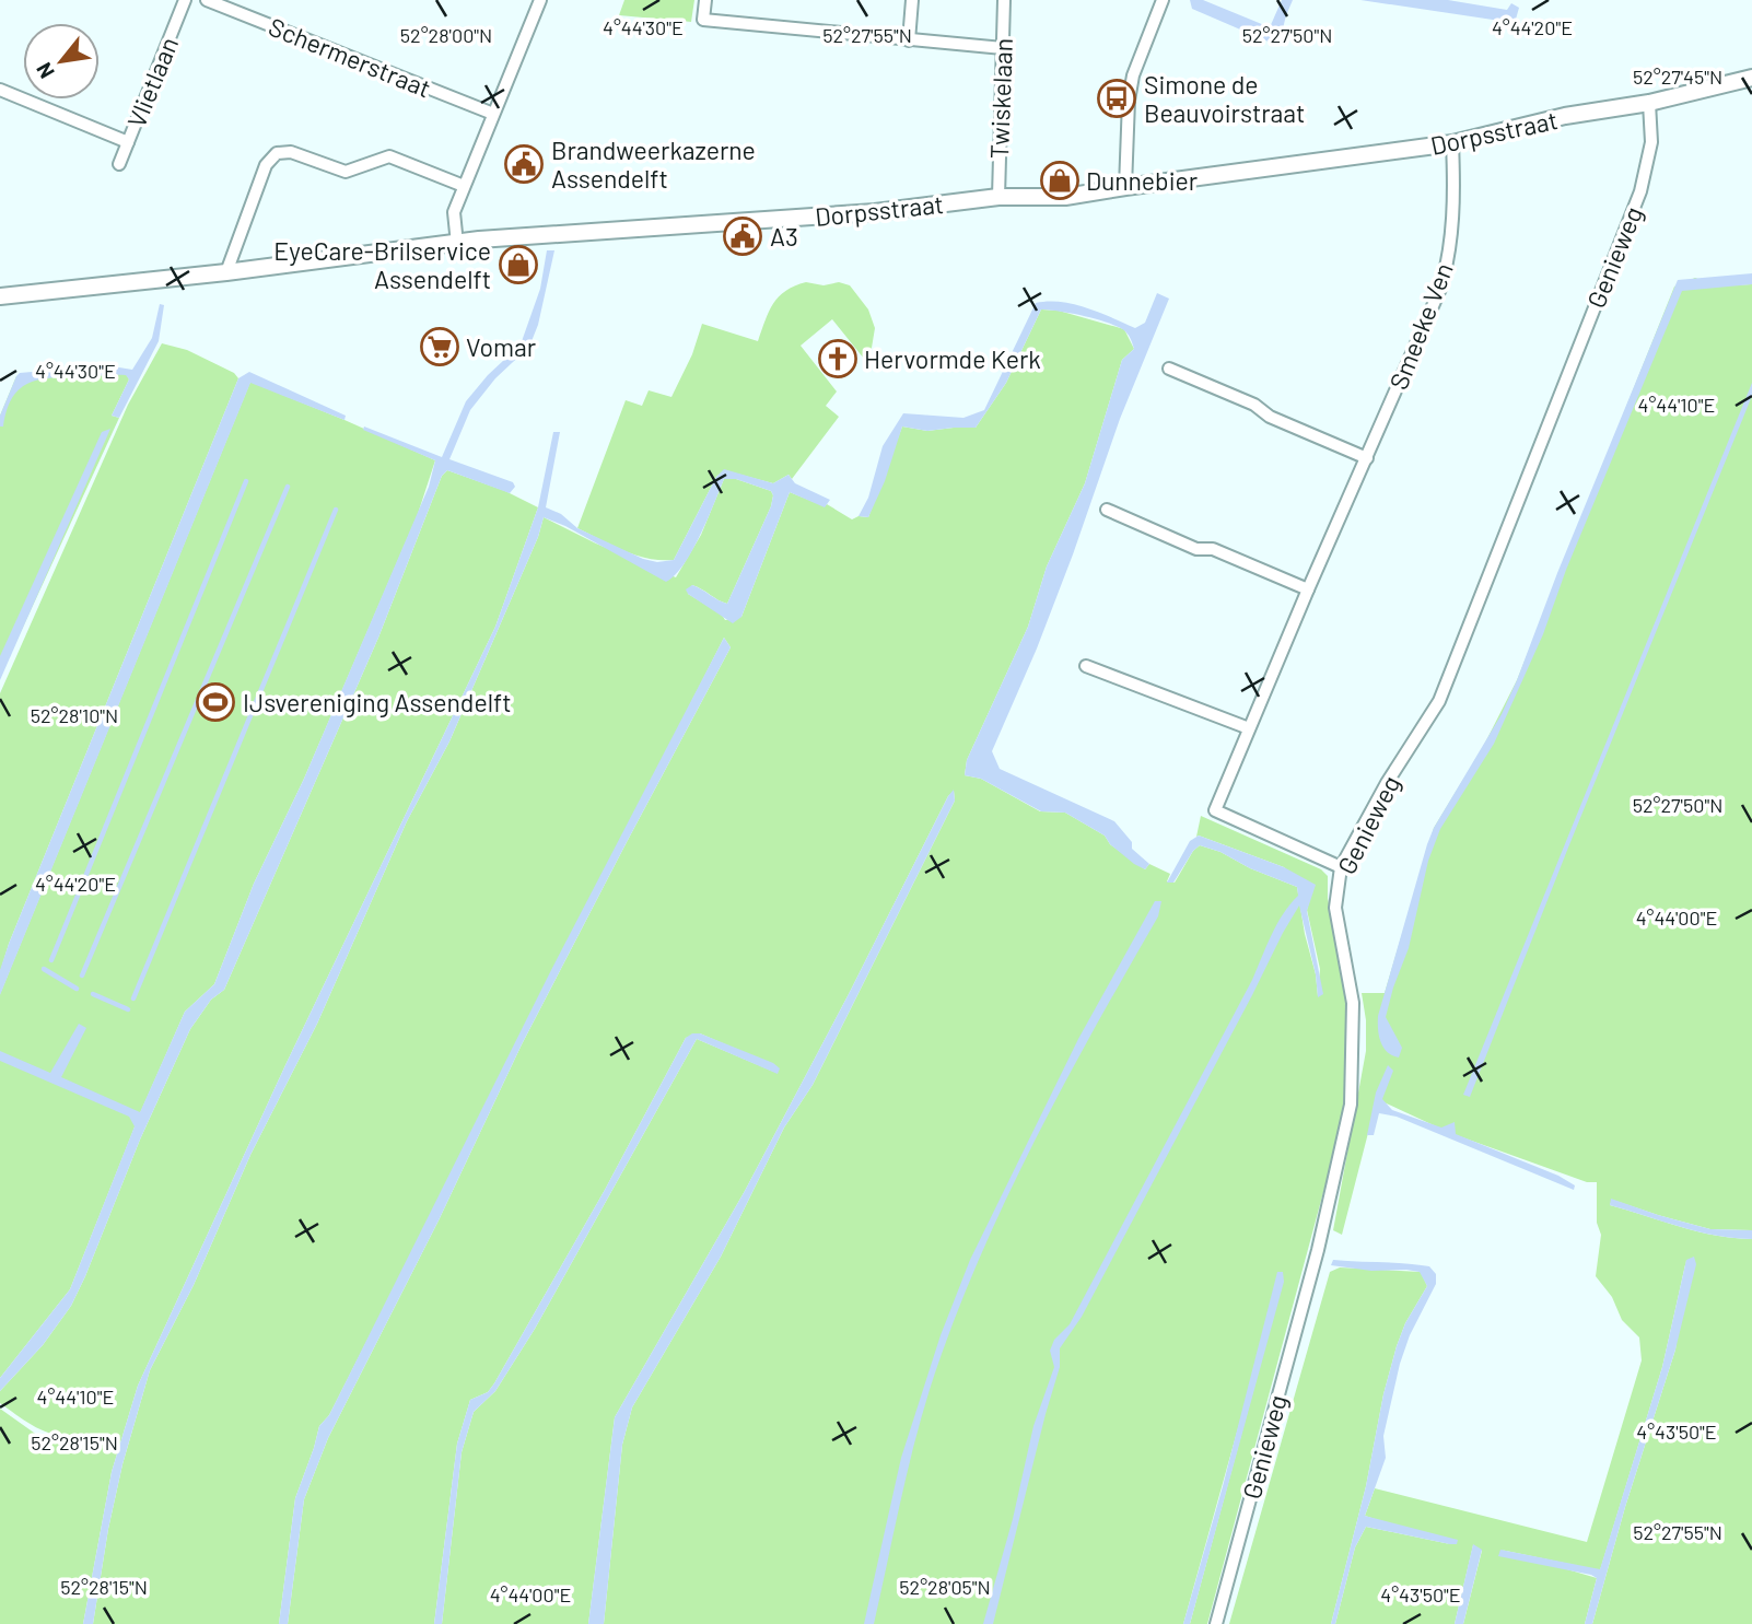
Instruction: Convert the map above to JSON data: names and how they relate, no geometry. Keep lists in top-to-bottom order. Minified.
{"streets":{"street":["Schermerstraat","Vlietlaan","Twiskelaan","Dorpsstraat","Genieweg","Smeeke Ven"]},"crossings":[["Twiskelaan","Dorpsstraat"],["Dorpsstraat","Genieweg"],["Dorpsstraat","Smeeke Ven"],["Genieweg","Smeeke Ven"]],"places":{"bus stop":["Simone de Beauvoirstraat"],"public building":["Brandweerkazerne Assendelft","A3"],"shop":["Dunnebier","EyeCare-Brilservice Assendelft"],"supermarket":["Vomar"],"church":["Hervormde Kerk"],"sports":["IJsvereniging Assendelft"]},"north":"bottom left","coordinates":["4°44'30\"E","4°44'20\"E","52°28'00\"N","52°27'55\"N","52°27'50\"N","52°27'45\"N","4°44'10\"E","52°28'10\"N","4°44'00\"E","4°43'50\"E","52°28'15\"N","52°28'05\"N"]}
